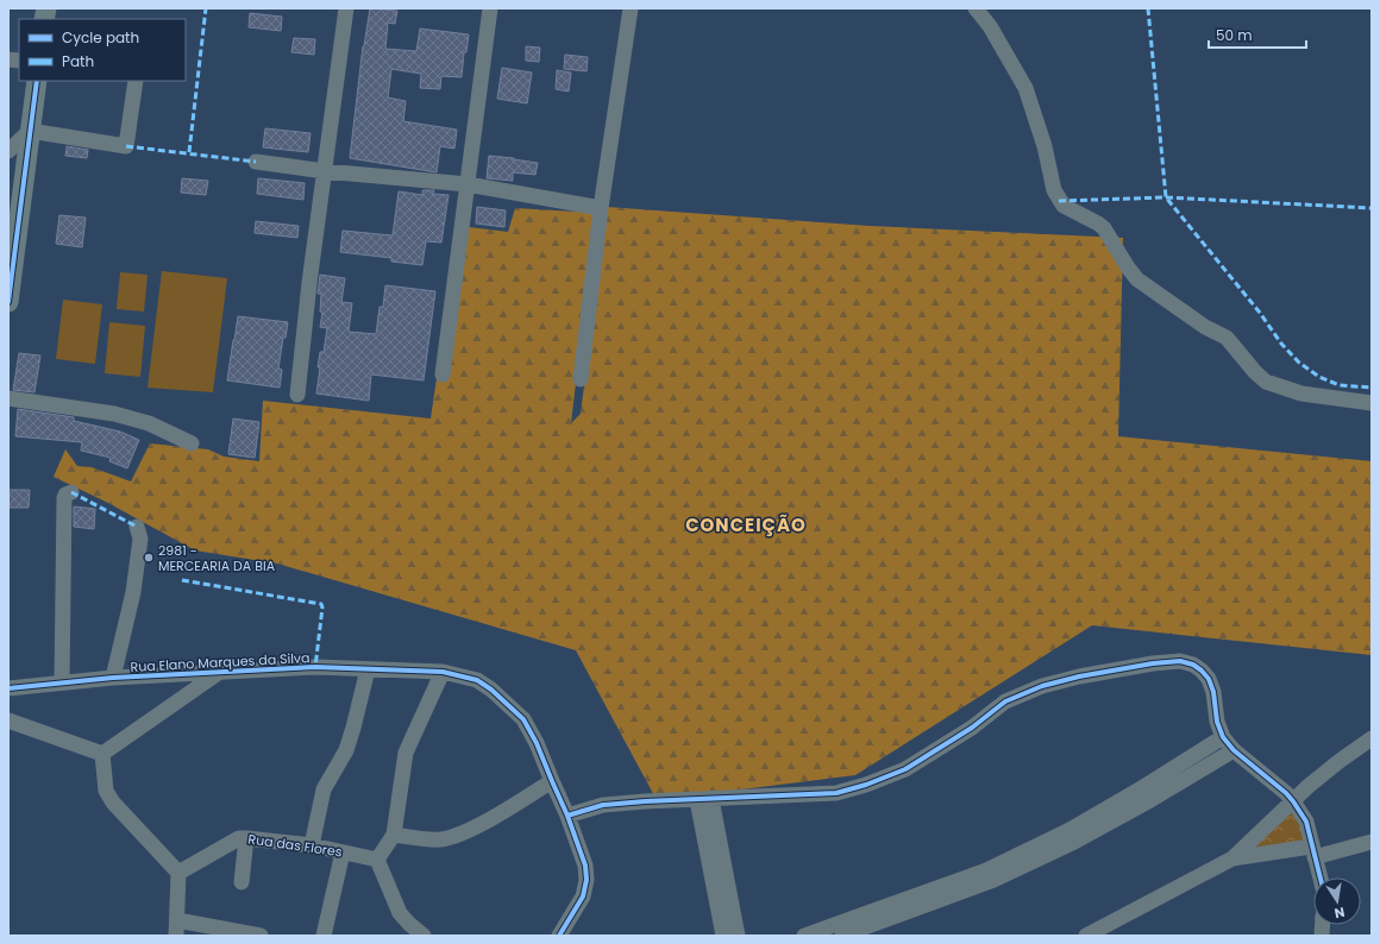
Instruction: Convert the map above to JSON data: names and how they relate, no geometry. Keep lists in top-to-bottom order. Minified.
{"streets":{"street":["Rua Elano Marques da Silva","Rua das Flores"]},"districts":["CONCEIÇÃO"],"places":["2981 - MERCEARIA DA BIA"],"legend":["Cycle path","Path"],"scale_bar":"50 m","north":"bottom"}
